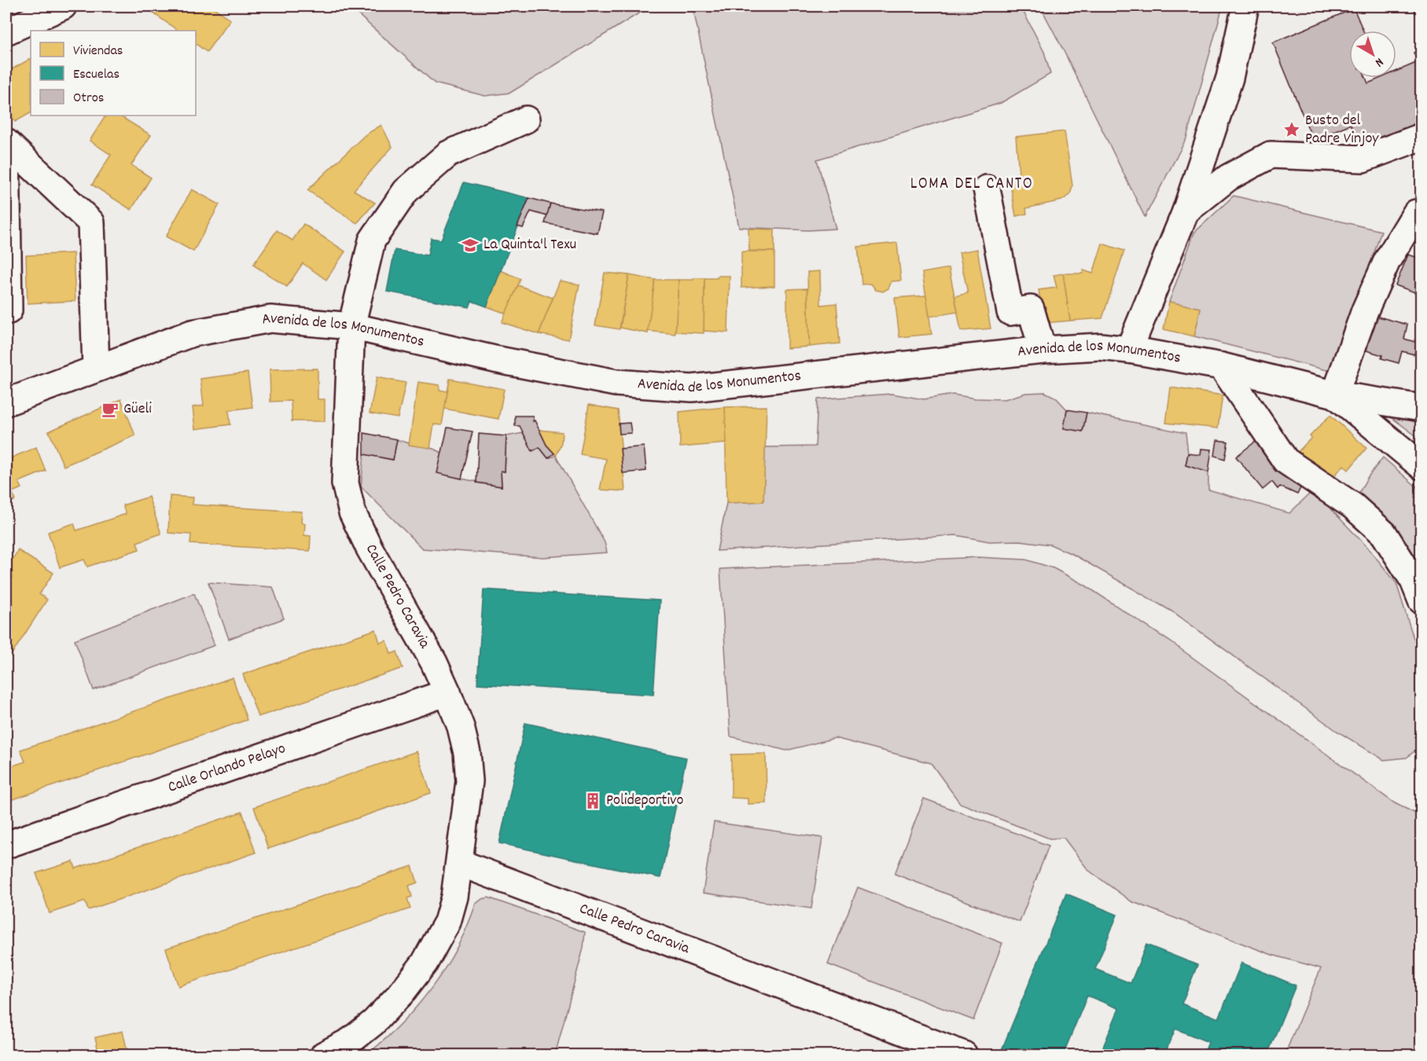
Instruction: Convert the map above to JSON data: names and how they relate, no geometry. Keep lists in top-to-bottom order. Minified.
{"streets":{"street":["Avenida de los Monumentos","Calle Pedro Caravia","Calle Orlando Pelayo"]},"crossings":[["Avenida de los Monumentos","Calle Pedro Caravia"],["Calle Pedro Caravia","Calle Orlando Pelayo"]],"districts":["LOMA DEL CANTO"],"places":{"place":["Busto del Padre Vinjoy"],"school or university":["La Quinta'l Texu"],"cafe":["Güeli"],"building":["Polideportivo"]},"legend":["Viviendas","Escuelas","Otros"],"north":"bottom right"}
